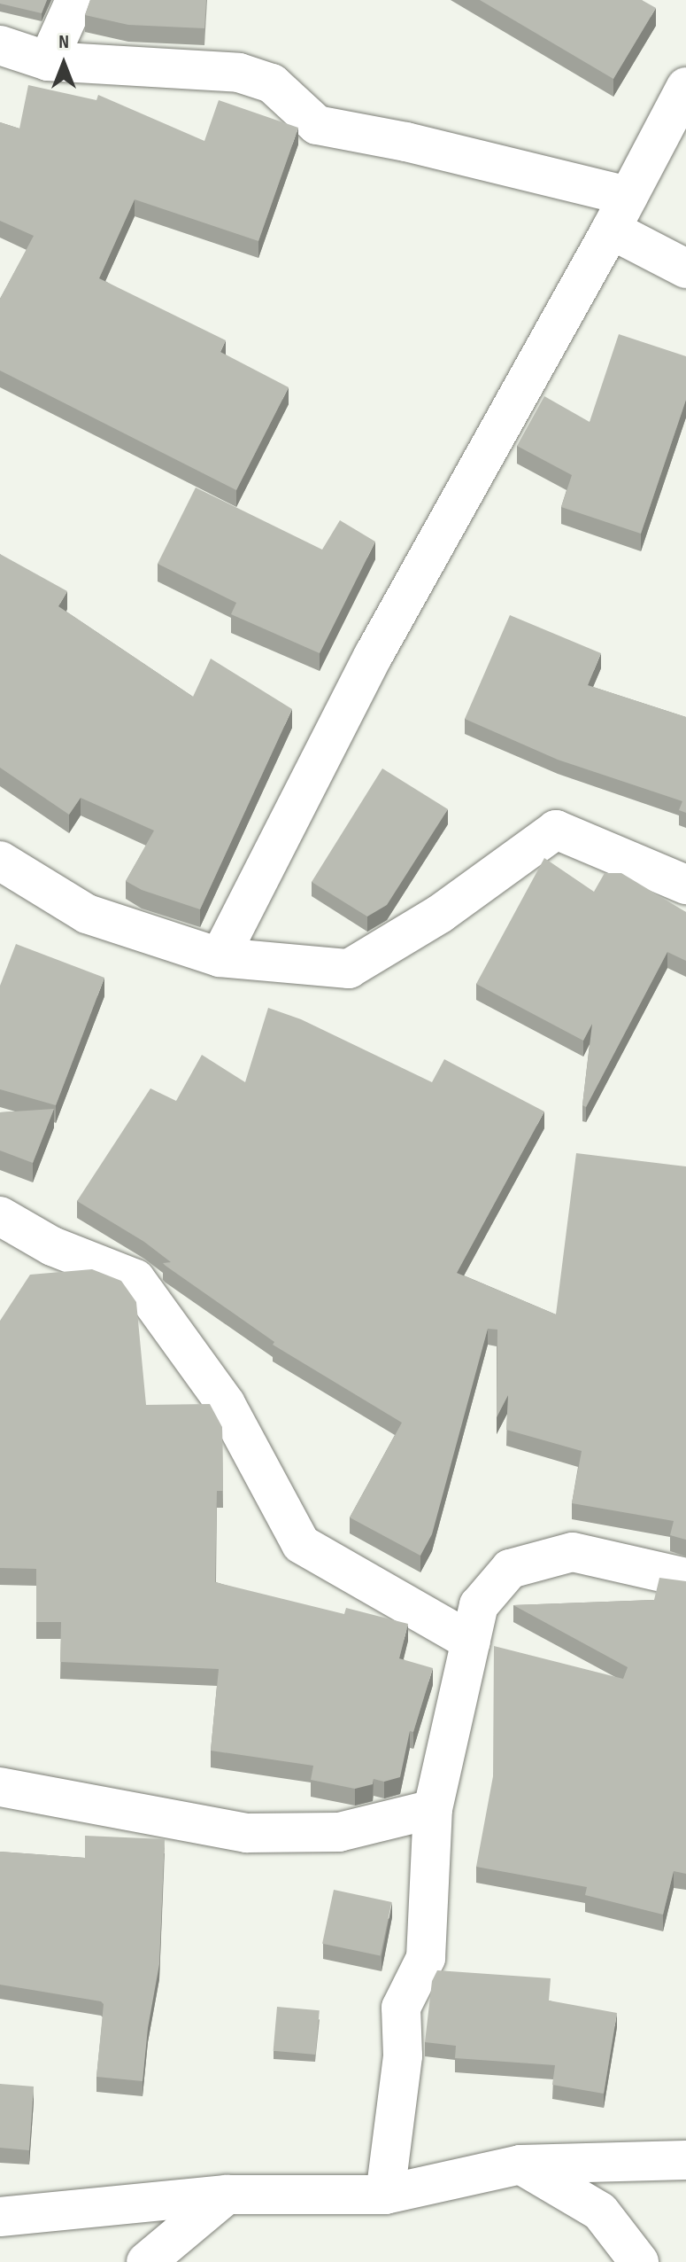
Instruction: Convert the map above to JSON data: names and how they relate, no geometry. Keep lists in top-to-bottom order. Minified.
{"north":"top"}
